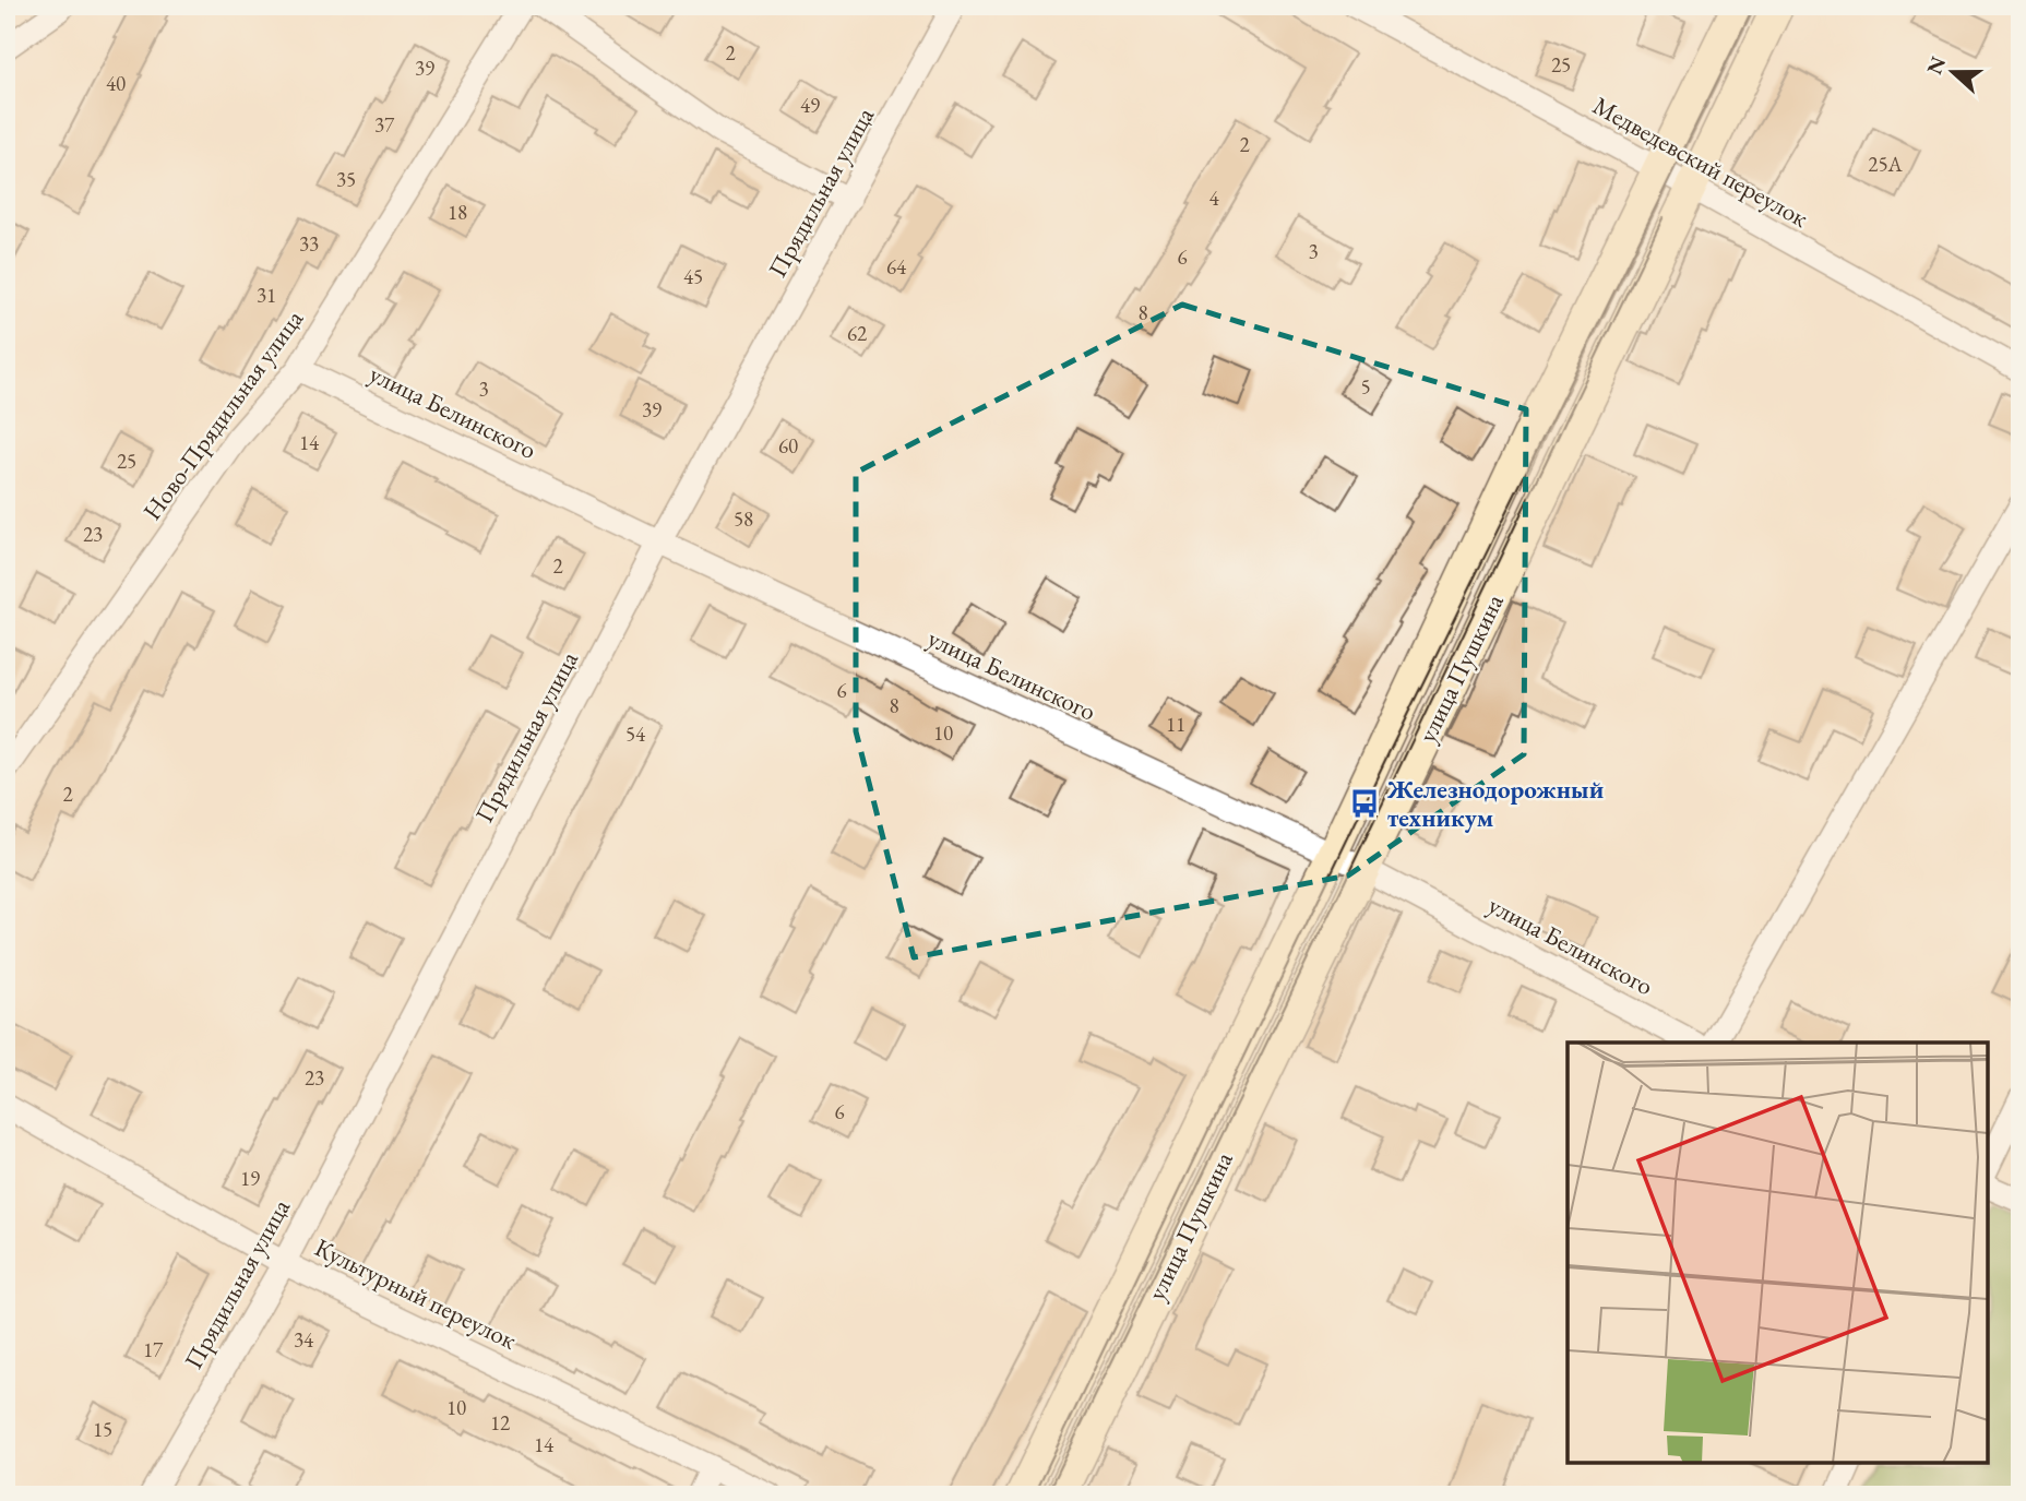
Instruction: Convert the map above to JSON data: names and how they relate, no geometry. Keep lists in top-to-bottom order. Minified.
{"streets":{"main road":["улица Пушкина"],"street":["Медведевский переулок","Прядильная улица","улица Белинского","Ново-Прядильная улица","Культурный переулок"]},"crossings":[["Медведевский переулок","улица Пушкина"],["Прядильная улица","улица Белинского"],["Прядильная улица","Культурный переулок"],["улица Белинского","Ново-Прядильная улица"],["улица Белинского","улица Пушкина"]],"places":{"bus stop":["Железнодорожный техникум"]},"house_numbers":["2","25","39","40","49","37","2","25А","35","4","18","33","3","6","64","45","31","8","62","5","3","39","14","60","25","58","23","2","6","8","11","10","54","2","23","6","19","34","17","10","12","15","14"],"north":"left"}
